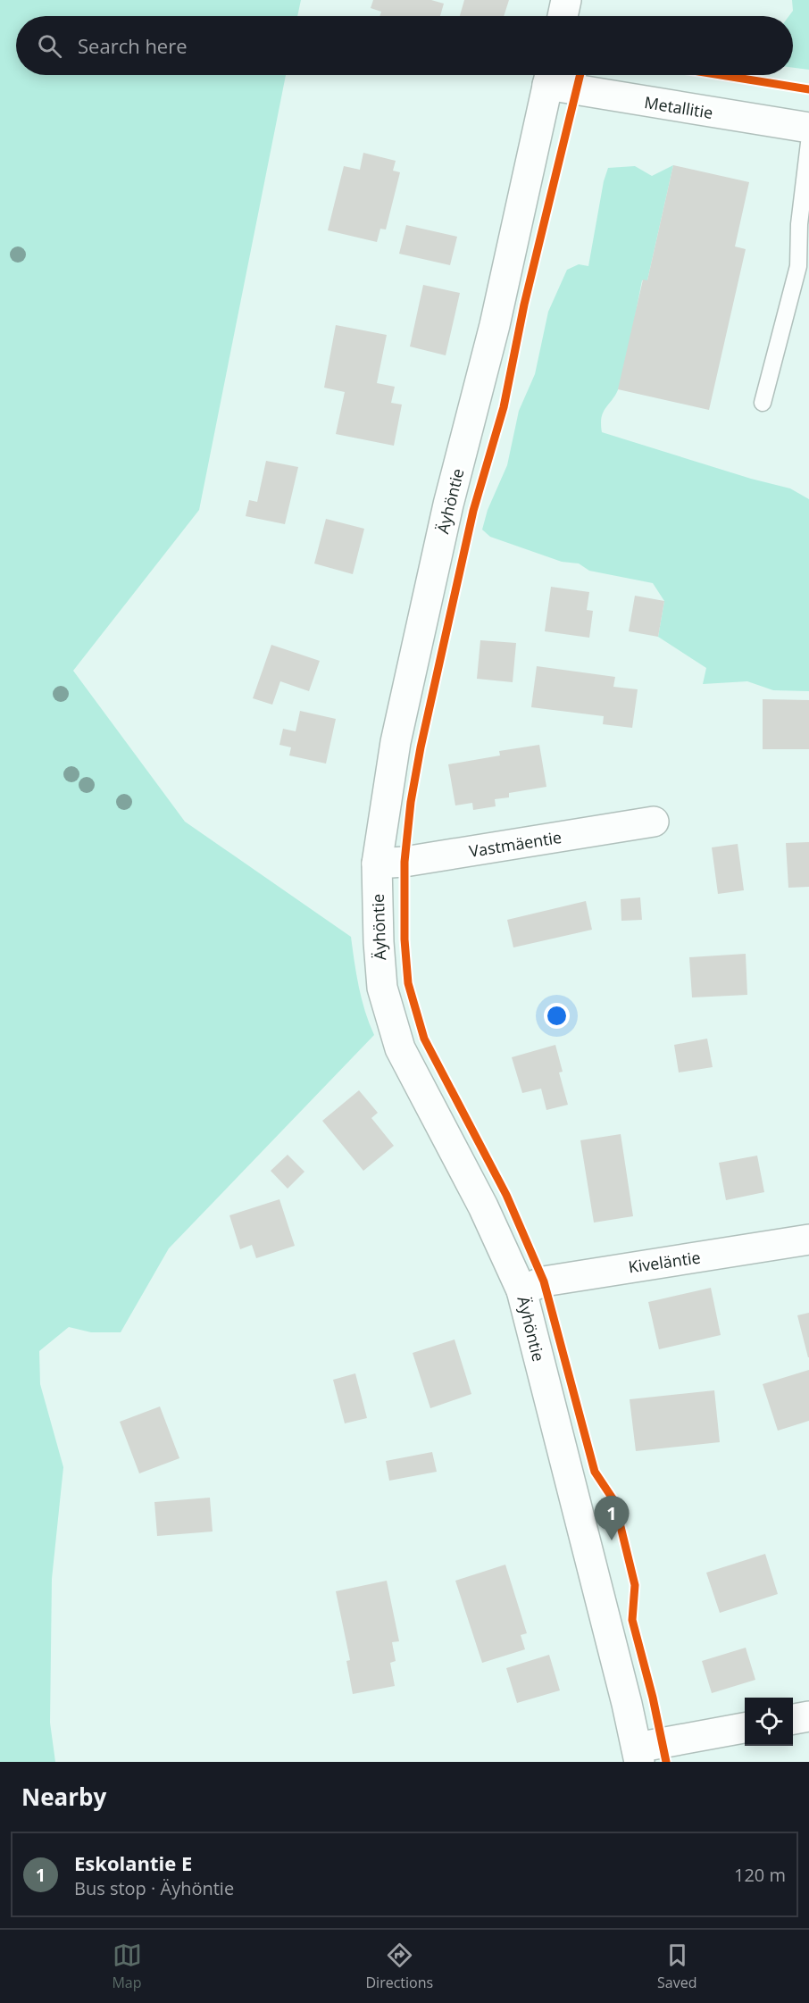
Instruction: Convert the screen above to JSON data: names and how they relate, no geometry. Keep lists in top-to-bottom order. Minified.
{"streets":{"main road":["Metallitie","Äyhöntie","Vastmäentie","Kiveläntie"]},"crossings":[["Metallitie","Äyhöntie"],["Äyhöntie","Vastmäentie"],["Äyhöntie","Kiveläntie"]],"page":{"search":"Search here","pins":"1","heading":"Nearby","list":[{"mark":"1","name":"Eskolantie E","note":"Bus stop · Äyhöntie","value":"120 m"}],"nav":["Map","Directions","Saved"]}}
